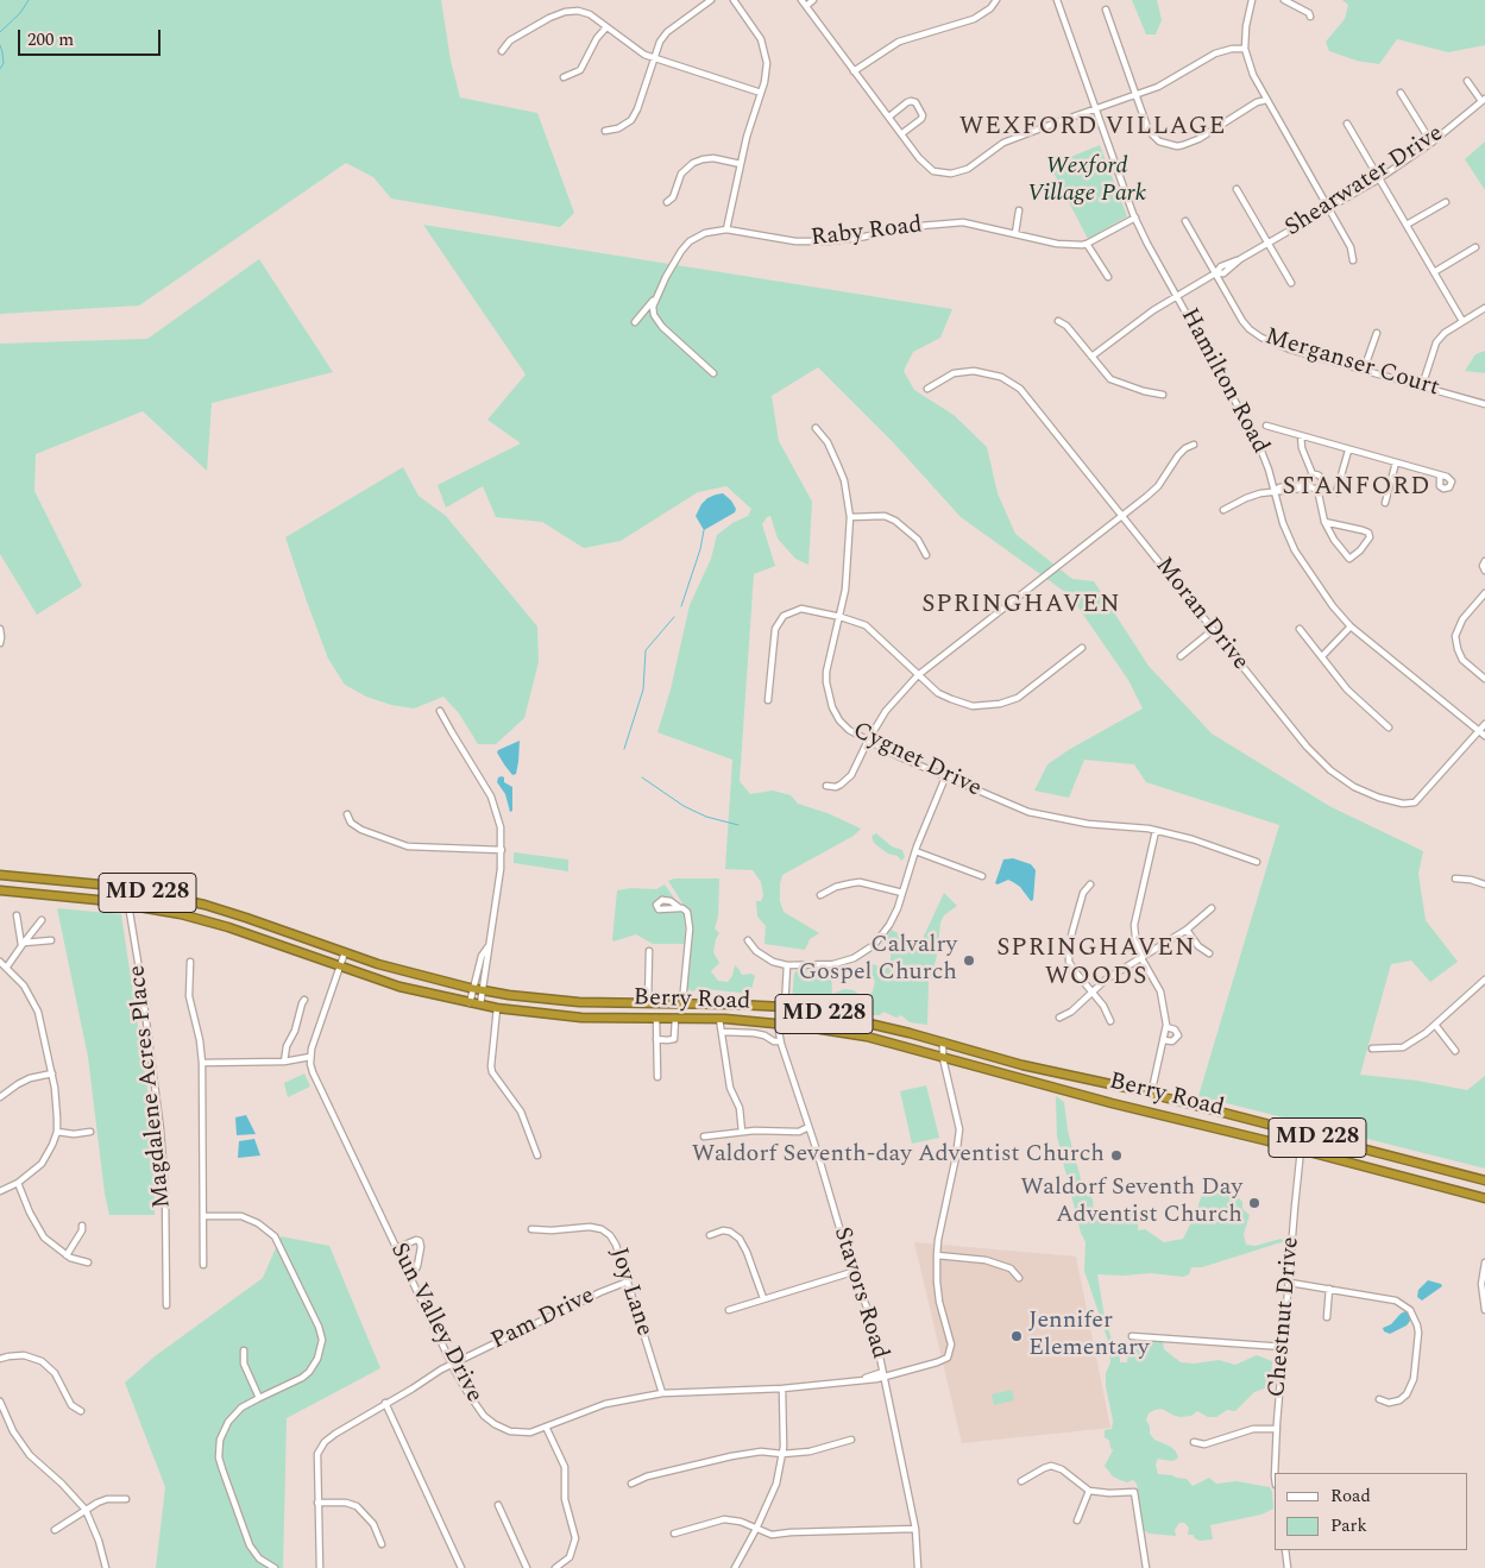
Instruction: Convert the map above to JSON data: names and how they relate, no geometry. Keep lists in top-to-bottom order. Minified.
{"streets":{"highway":["MD 228","Berry Road"],"street":["Shearwater Drive","Raby Road","Merganser Court","Hamilton Road","Moran Drive","Cygnet Drive","Magdalene Acres Place","Joy Lane","Stavors Road","Chestnut Drive","Pam Drive","Sun Valley Drive"]},"crossings":[["Shearwater Drive","Merganser Court"],["Shearwater Drive","Hamilton Road"],["Raby Road","Hamilton Road"],["Hamilton Road","Moran Drive"],["Berry Road","Magdalene Acres Place"],["Berry Road","Stavors Road"],["Berry Road","Chestnut Drive"],["Joy Lane","Pam Drive"],["Joy Lane","Sun Valley Drive"],["Stavors Road","Sun Valley Drive"],["Pam Drive","Sun Valley Drive"]],"districts":["WEXFORD VILLAGE","STANFORD","SPRINGHAVEN","SPRINGHAVEN WOODS"],"parks":["Wexford Village Park"],"places":["Calvalry Gospel Church","Waldorf Seventh-day Adventist Church","Waldorf Seventh Day Adventist Church","Jennifer Elementary"],"legend":["Road","Park"],"scale_bar":"200 m"}
